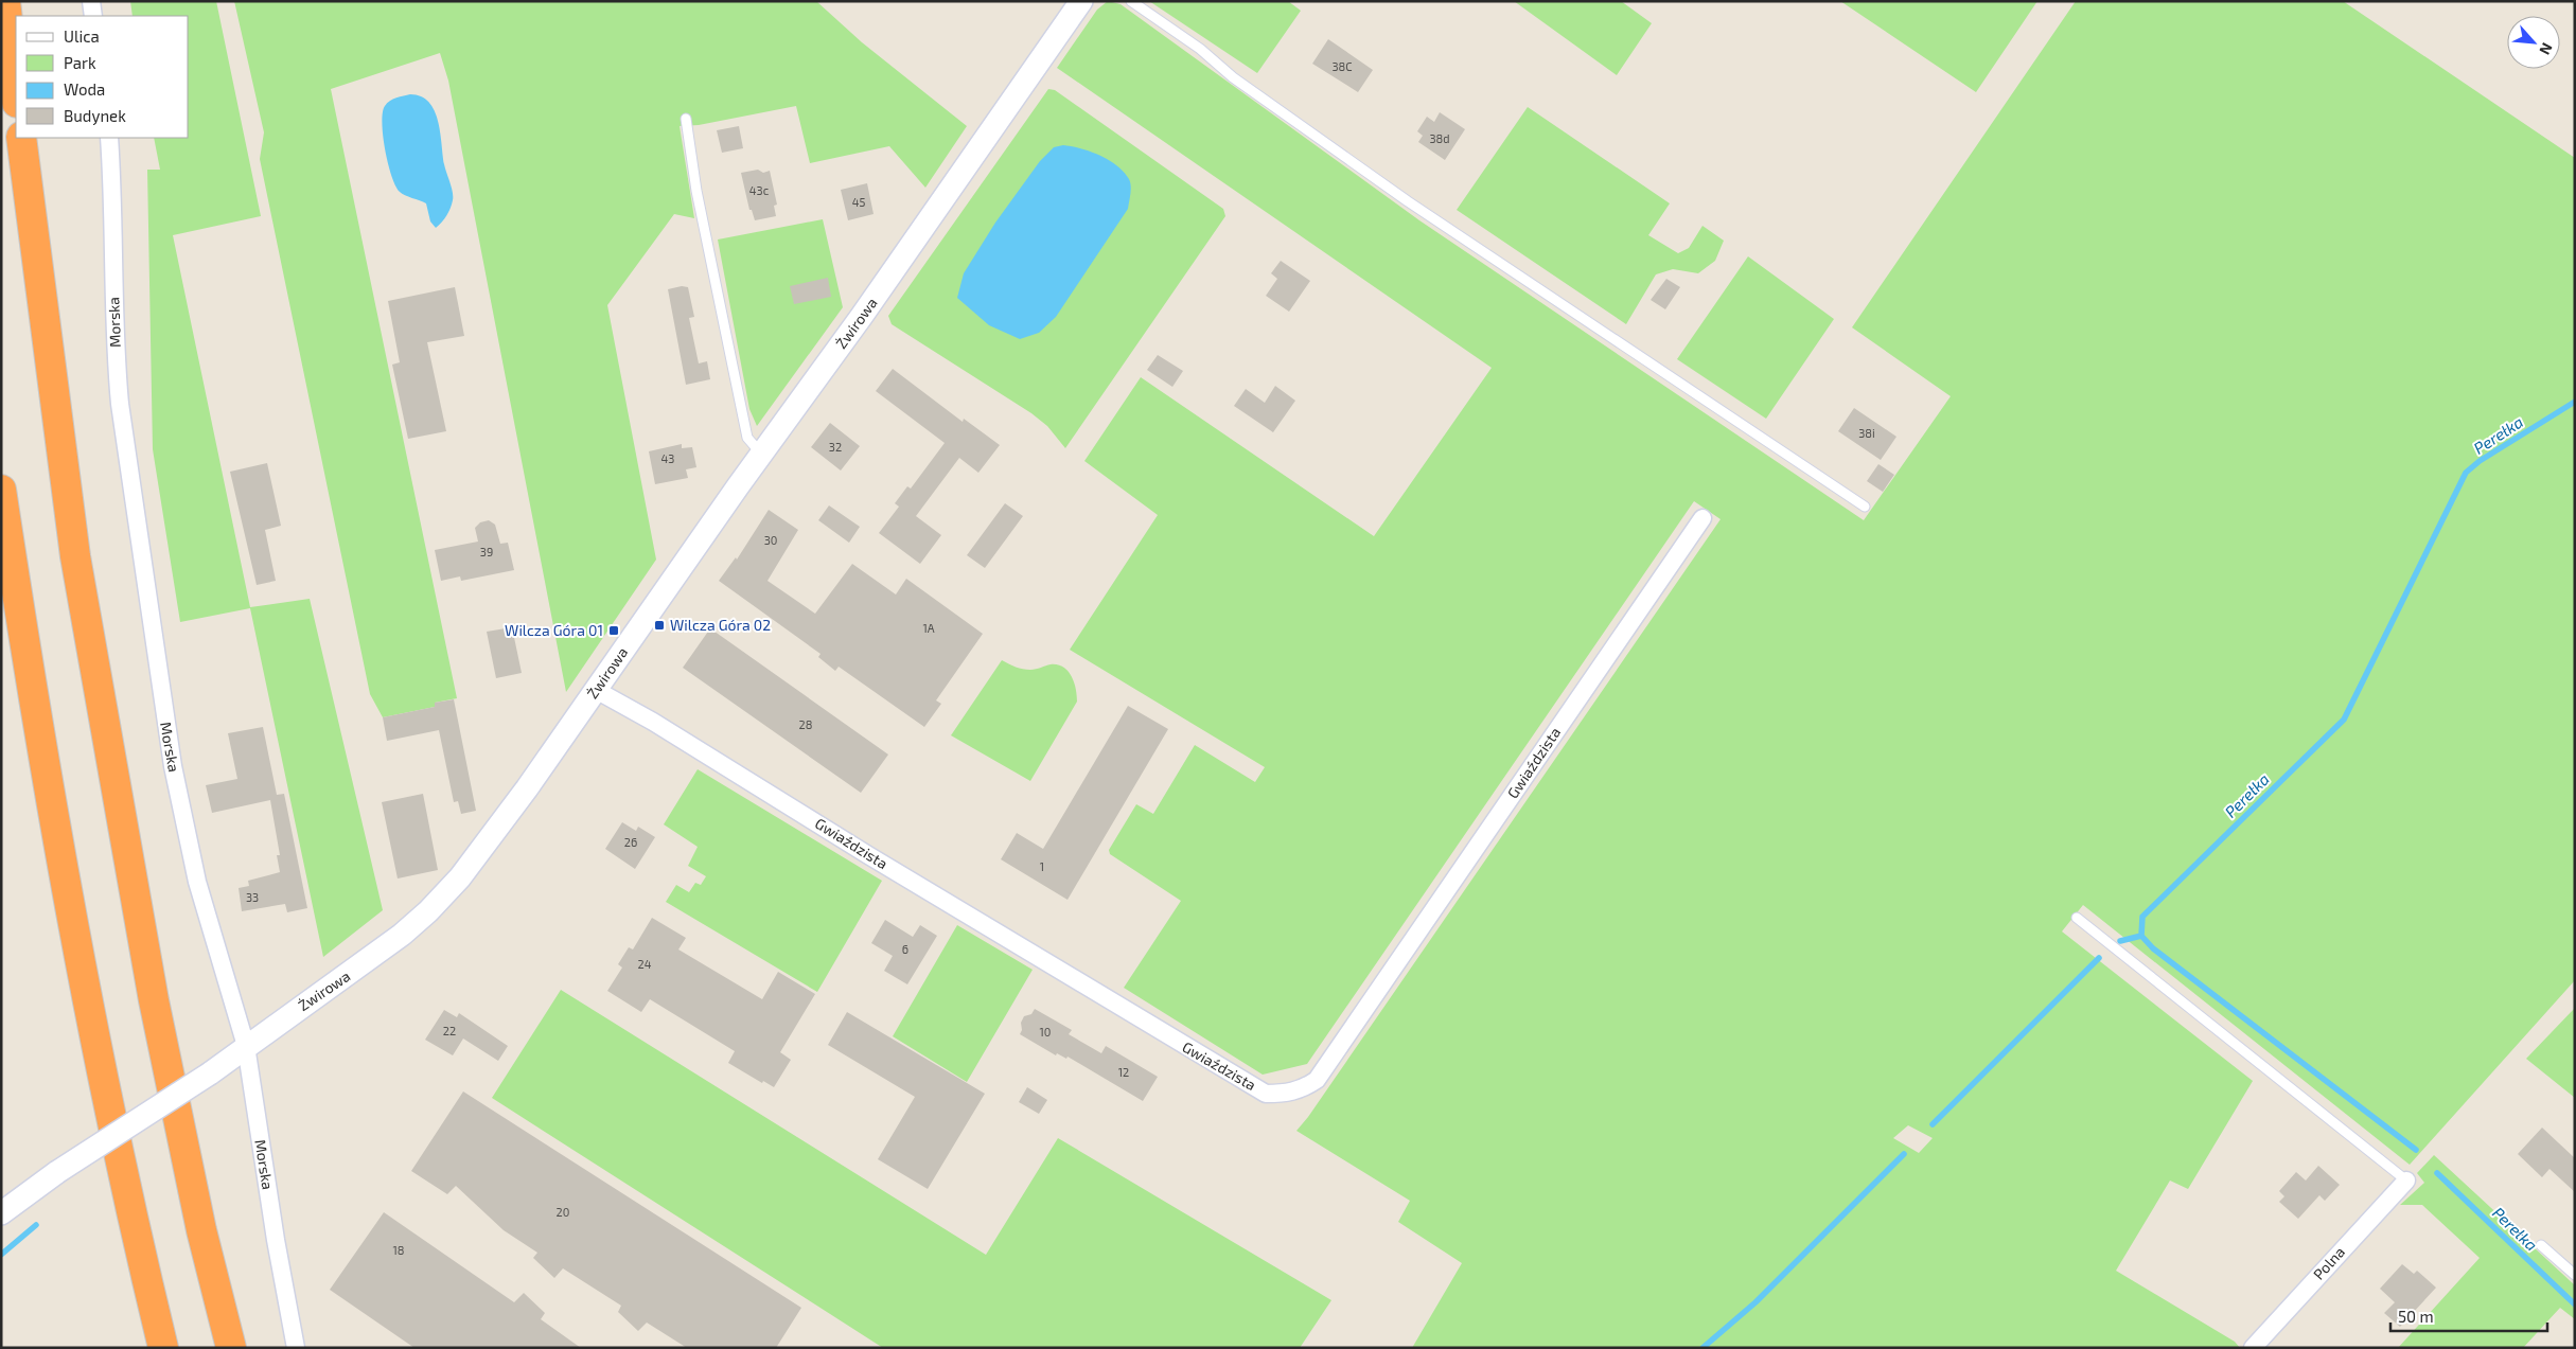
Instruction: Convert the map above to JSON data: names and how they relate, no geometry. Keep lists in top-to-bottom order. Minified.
{"streets":{"street":["Morska","Żwirowa","Gwiaździsta","Polna"]},"crossings":[["Morska","Żwirowa"],["Żwirowa","Gwiaździsta"]],"water":["Perełka"],"places":{"transit":["Wilcza Góra 02","Wilcza Góra 01"]},"house_numbers":["38C","38d","43c","45","38i","32","43","30","39","1A","28","26","1","33","6","24","22","10","12","20","18"],"legend":["Ulica","Park","Woda","Budynek"],"scale_bar":"50 m","north":"bottom right"}
